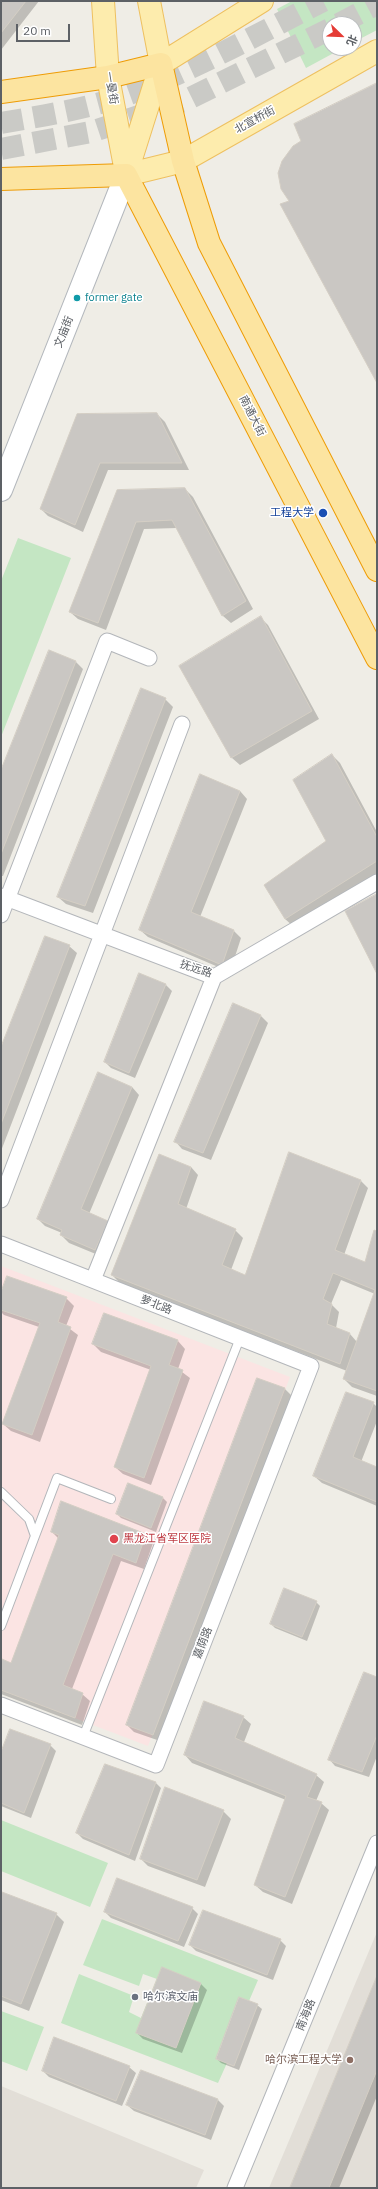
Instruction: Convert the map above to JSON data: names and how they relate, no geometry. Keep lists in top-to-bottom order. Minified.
{"streets":{"highway":["南通大街"],"main road":["一曼街","北宣桥街","文庙街"],"street":["抚远路","萝北路","嘉荫路","南海路"]},"crossings":[["一曼街","北宣桥街"],["一曼街","文庙街"],["一曼街","南通大街"],["北宣桥街","文庙街"],["北宣桥街","南通大街"],["文庙街","南通大街"],["萝北路","嘉荫路"]],"places":["former gate","工程大学","黑龙江省军区医院","哈尔滨文庙","哈尔滨工程大学"],"scale_bar":"20 m","north":"bottom right"}
